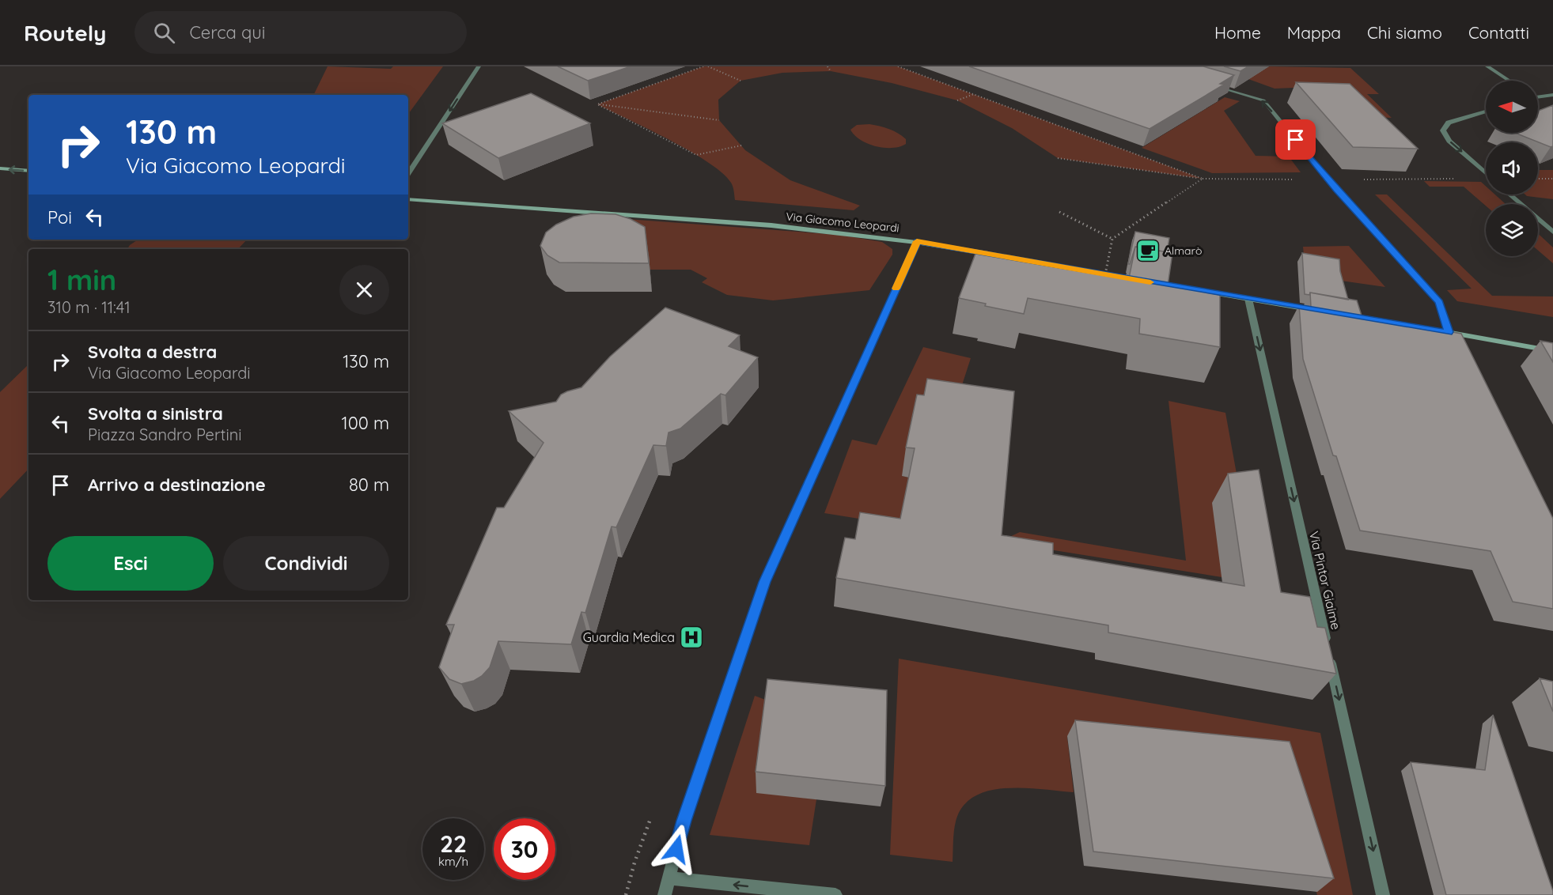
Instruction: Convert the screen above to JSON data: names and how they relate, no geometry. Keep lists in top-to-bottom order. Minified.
{"streets":{"street":["Via Giacomo Leopardi","Via Pintor Giaime"]},"one_way":["Via Pintor Giaime"],"places":{"cafe":["Almarò"],"hospital":["Guardia Medica"]},"north":"left","page":{"header":"Routely","search":"Cerca qui","nav":["Home","Mappa","Chi siamo","Contatti"],"turn":["130 m","Via Giacomo Leopardi"],"then":"Poi","heading":["1 min","310 m · 11:41"],"list":[{"name":"Svolta a destra","note":"Via Giacomo Leopardi","value":"130 m"},{"name":"Svolta a sinistra","note":"Piazza Sandro Pertini","value":"100 m"},{"name":"Arrivo a destinazione","value":"80 m"}],"buttons":["Esci","Condividi"],"speed":"22 km/h","limit":"30"}}
